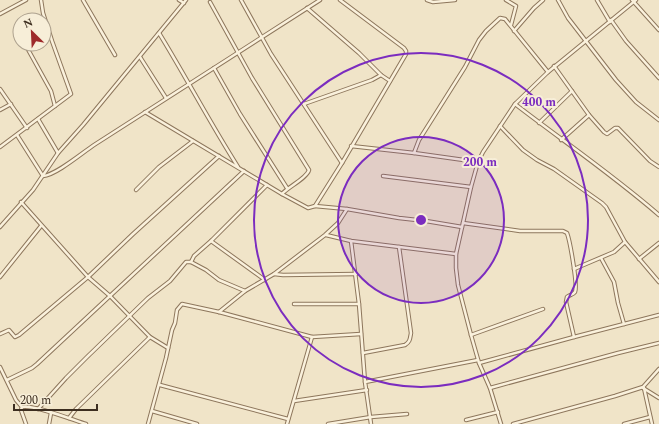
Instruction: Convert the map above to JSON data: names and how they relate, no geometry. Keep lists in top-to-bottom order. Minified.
{"scale_bar":"200 m","north":"top left","rings":["400 m","200 m"]}
